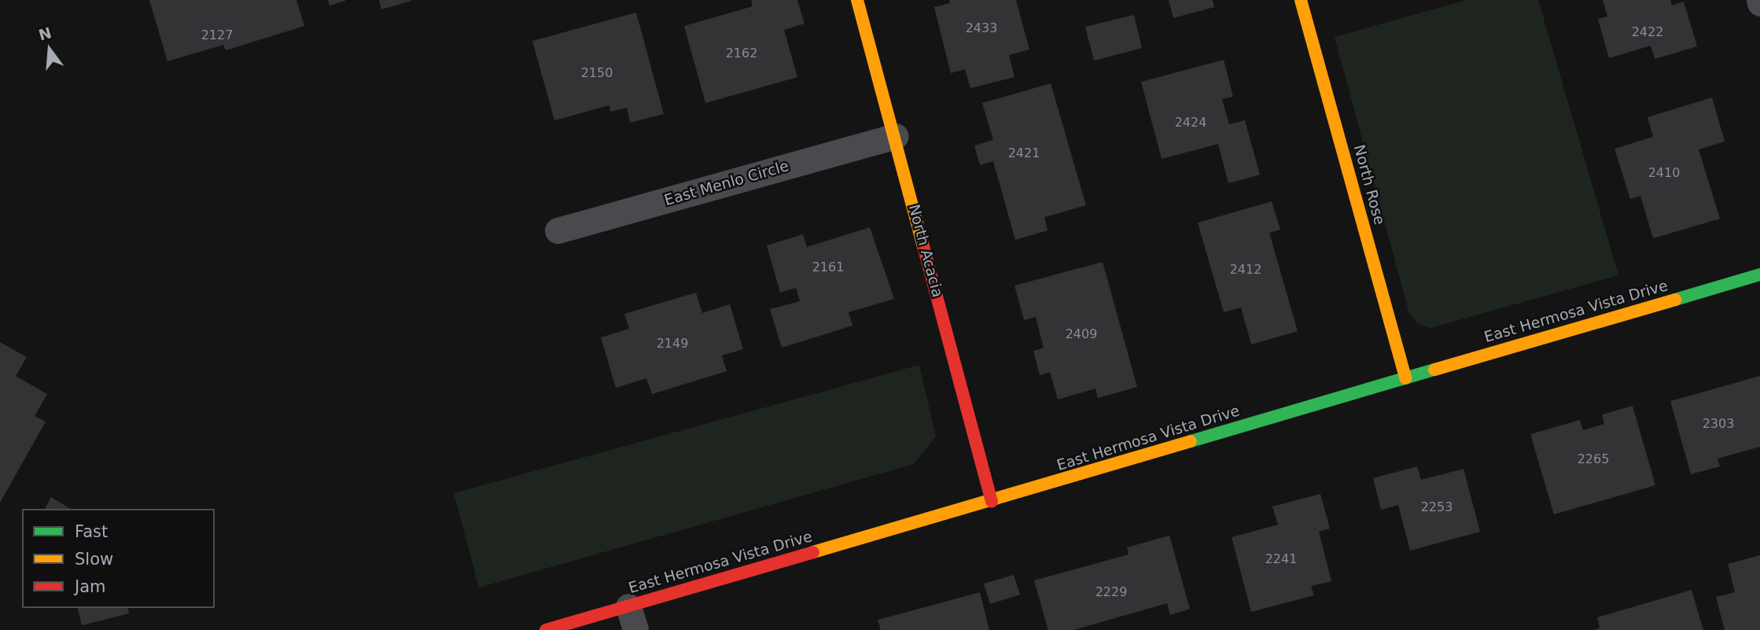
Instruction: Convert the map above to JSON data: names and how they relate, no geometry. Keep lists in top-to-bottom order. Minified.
{"streets":{"street":["East Menlo Circle","North Rose","North Acacia","East Hermosa Vista Drive"]},"crossings":[["East Menlo Circle","North Acacia"],["North Rose","East Hermosa Vista Drive"],["North Acacia","East Hermosa Vista Drive"]],"house_numbers":["2433","2422","2127","2162","2150","2424","2421","2410","2161","2412","2409","2149","2303","2265","2253","2241","2229"],"legend":["Fast","Slow","Jam"],"north":"top"}
